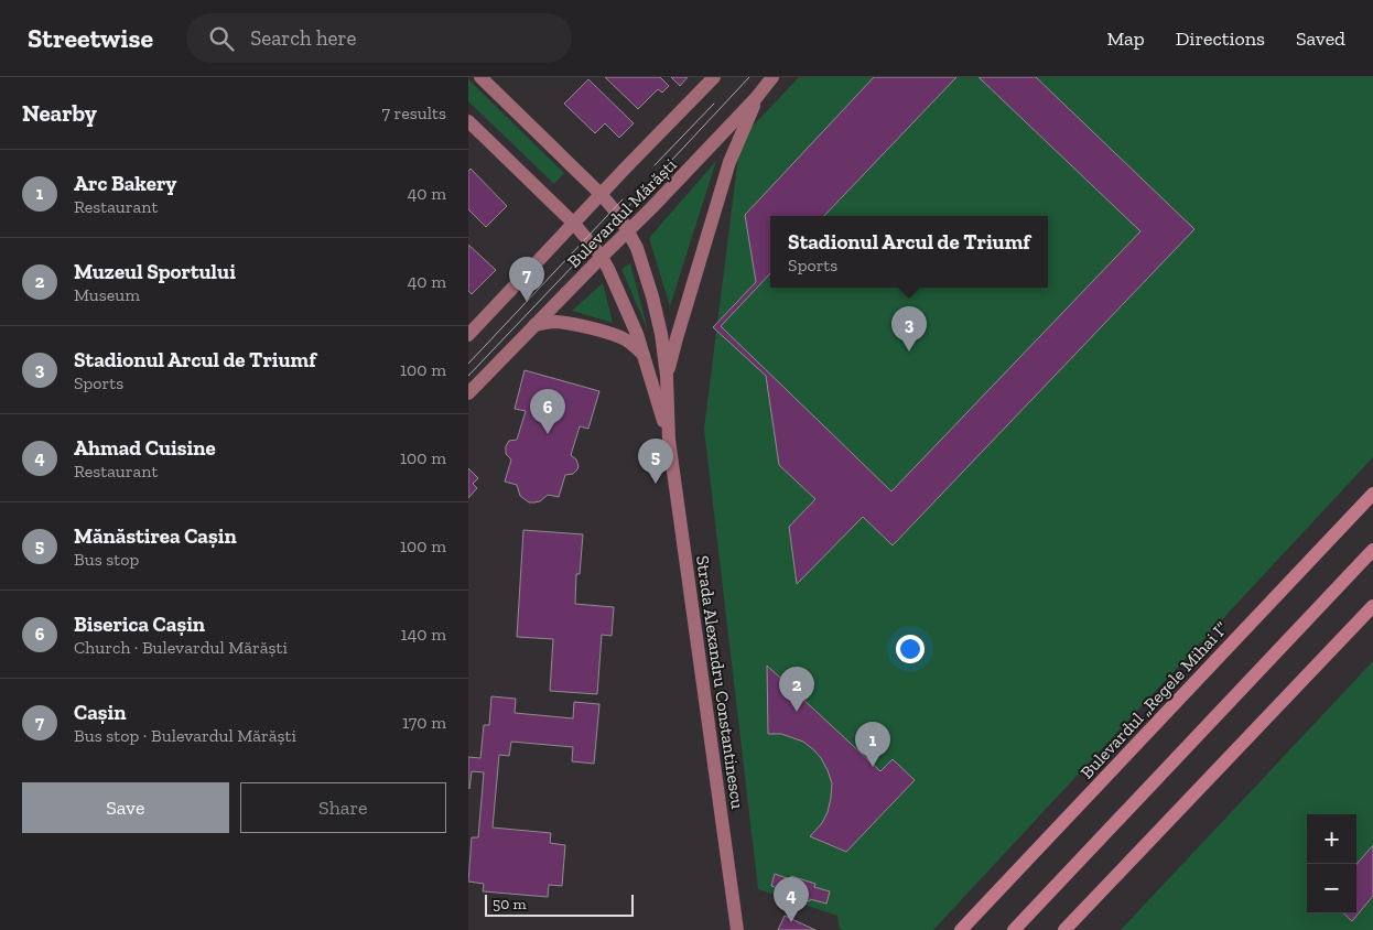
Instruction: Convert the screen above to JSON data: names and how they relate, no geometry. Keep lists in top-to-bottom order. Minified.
{"streets":{"main road":["Bulevardul Mărăști","Strada Alexandru Constantinescu","Bulevardul „Regele Mihai I”"]},"crossings":[["Bulevardul Mărăști","Strada Alexandru Constantinescu"]],"scale_bar":"50 m","page":{"header":"Streetwise","search":"Search here","nav":["Map","Directions","Saved"],"heading":["Nearby","7 results"],"list":[{"mark":"1","name":"Arc Bakery","note":"Restaurant","value":"40 m"},{"mark":"2","name":"Muzeul Sportului","note":"Museum","value":"40 m"},{"mark":"3","name":"Stadionul Arcul de Triumf","note":"Sports","value":"100 m"},{"mark":"4","name":"Ahmad Cuisine","note":"Restaurant","value":"100 m"},{"mark":"5","name":"Mănăstirea Cașin","note":"Bus stop","value":"100 m"},{"mark":"6","name":"Biserica Cașin","note":"Church · Bulevardul Mărăști","value":"140 m"},{"mark":"7","name":"Cașin","note":"Bus stop · Bulevardul Mărăști","value":"170 m"}],"popup":["Stadionul Arcul de Triumf","Sports"],"pins":["7","3","6","5","2","1","4"],"buttons":["Save","Share"],"map_buttons":["+","−"],"scale":"50 m"}}
